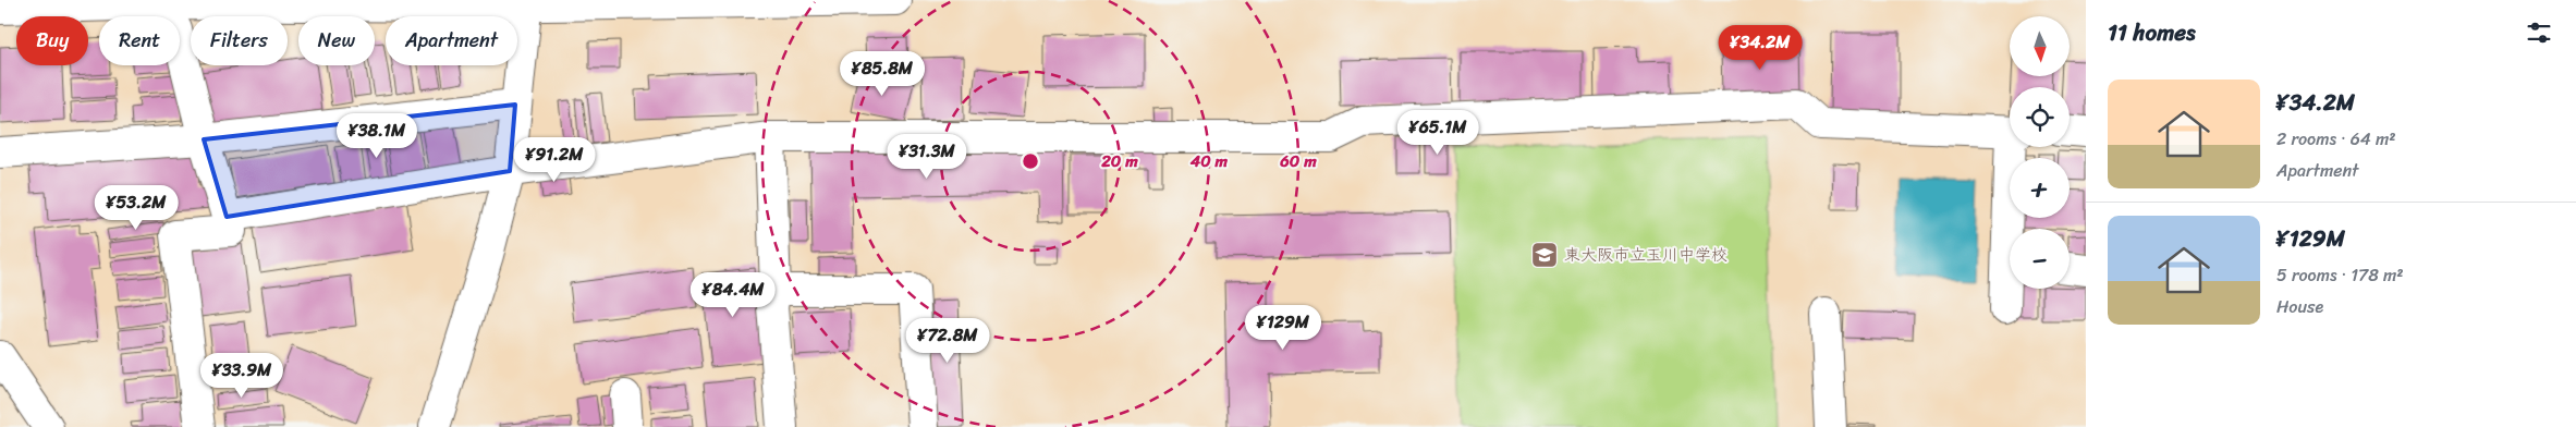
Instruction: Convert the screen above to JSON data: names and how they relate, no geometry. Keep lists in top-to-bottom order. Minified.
{"places":{"school or university":["東大阪市立玉川中学校"]},"north":"bottom","page":{"heading":"11 homes","map_buttons":["+","−"],"chip":["Buy","Rent","Filters","New","Apartment"],"price":["¥34.2M","¥85.8M","¥65.1M","¥38.1M","¥31.3M","¥91.2M","¥53.2M","¥84.4M","¥129M","¥72.8M","¥33.9M"],"list":[{"name":"¥34.2M","note":"2 rooms · 64 m² · Apartment"},{"name":"¥129M","note":"5 rooms · 178 m² · House"}]},"rings":["20 m","40 m","60 m"]}
